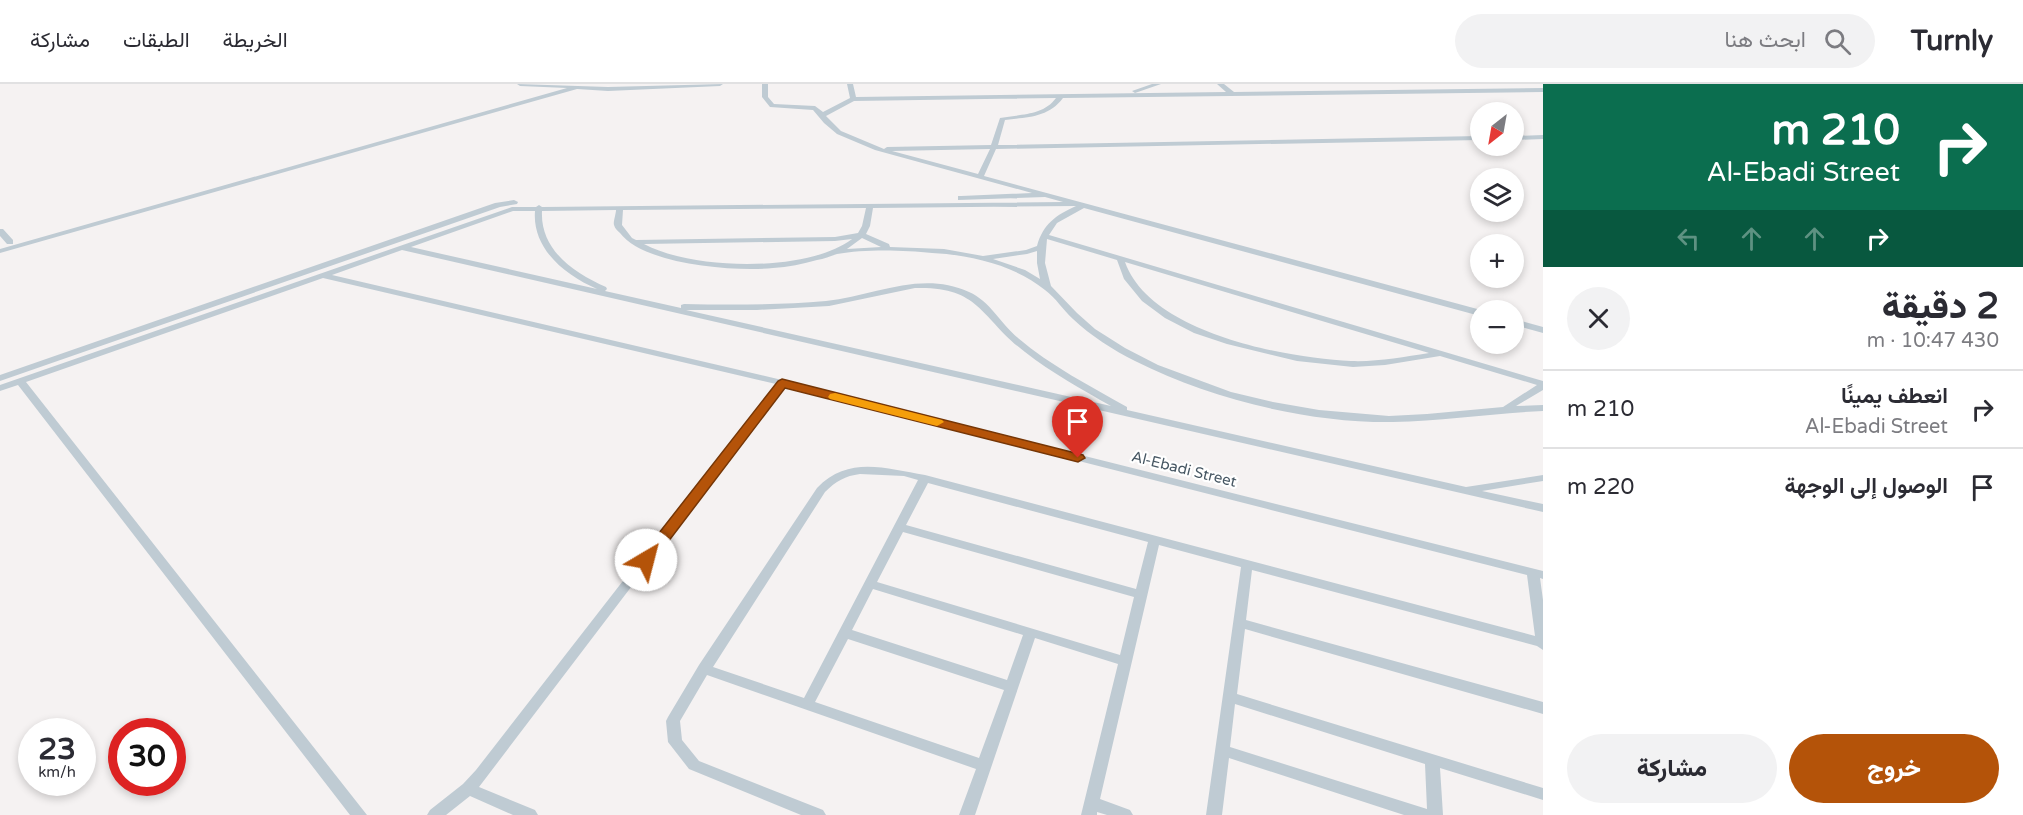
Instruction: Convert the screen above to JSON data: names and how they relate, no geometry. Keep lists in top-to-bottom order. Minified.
{"streets":{"street":["Al-Ebadi Street"]},"north":"bottom left","page":{"header":"Turnly","search":"ابحث هنا","nav":["الخريطة","الطبقات","مشاركة"],"turn":["210 m","Al-Ebadi Street"],"map_buttons":["+","−"],"heading":["2 دقيقة","430 m · 10:47"],"list":[{"name":"انعطف يمينًا","note":"Al-Ebadi Street","value":"210 m"},{"name":"الوصول إلى الوجهة","value":"220 m"}],"speed":"23 km/h","limit":"30","buttons":["خروج","مشاركة"]}}
